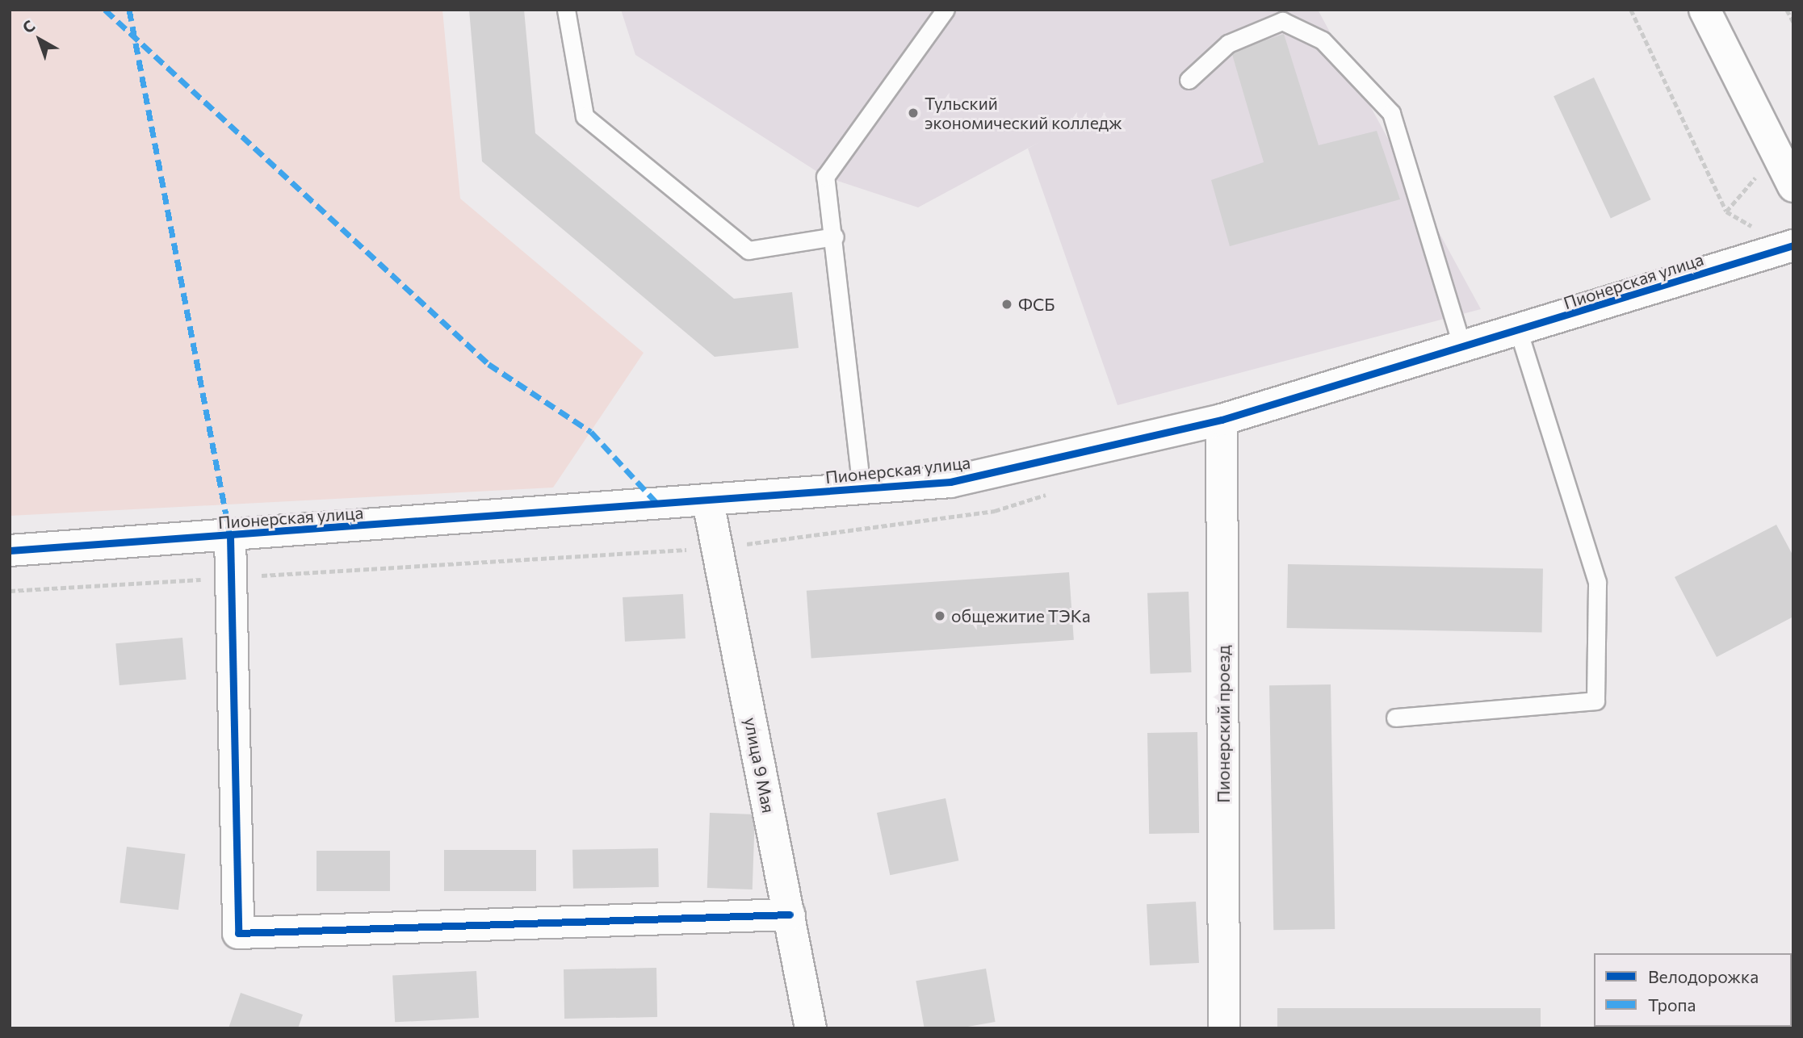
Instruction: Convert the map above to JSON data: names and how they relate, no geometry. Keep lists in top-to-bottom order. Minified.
{"streets":{"street":["Пионерская улица","Пионерский проезд","улица 9 Мая"]},"crossings":[["Пионерская улица","Пионерский проезд"],["Пионерская улица","улица 9 Мая"]],"places":["Тульский экономический колледж","ФСБ","общежитие ТЭКа"],"legend":["Велодорожка","Тропа"],"north":"top left"}
